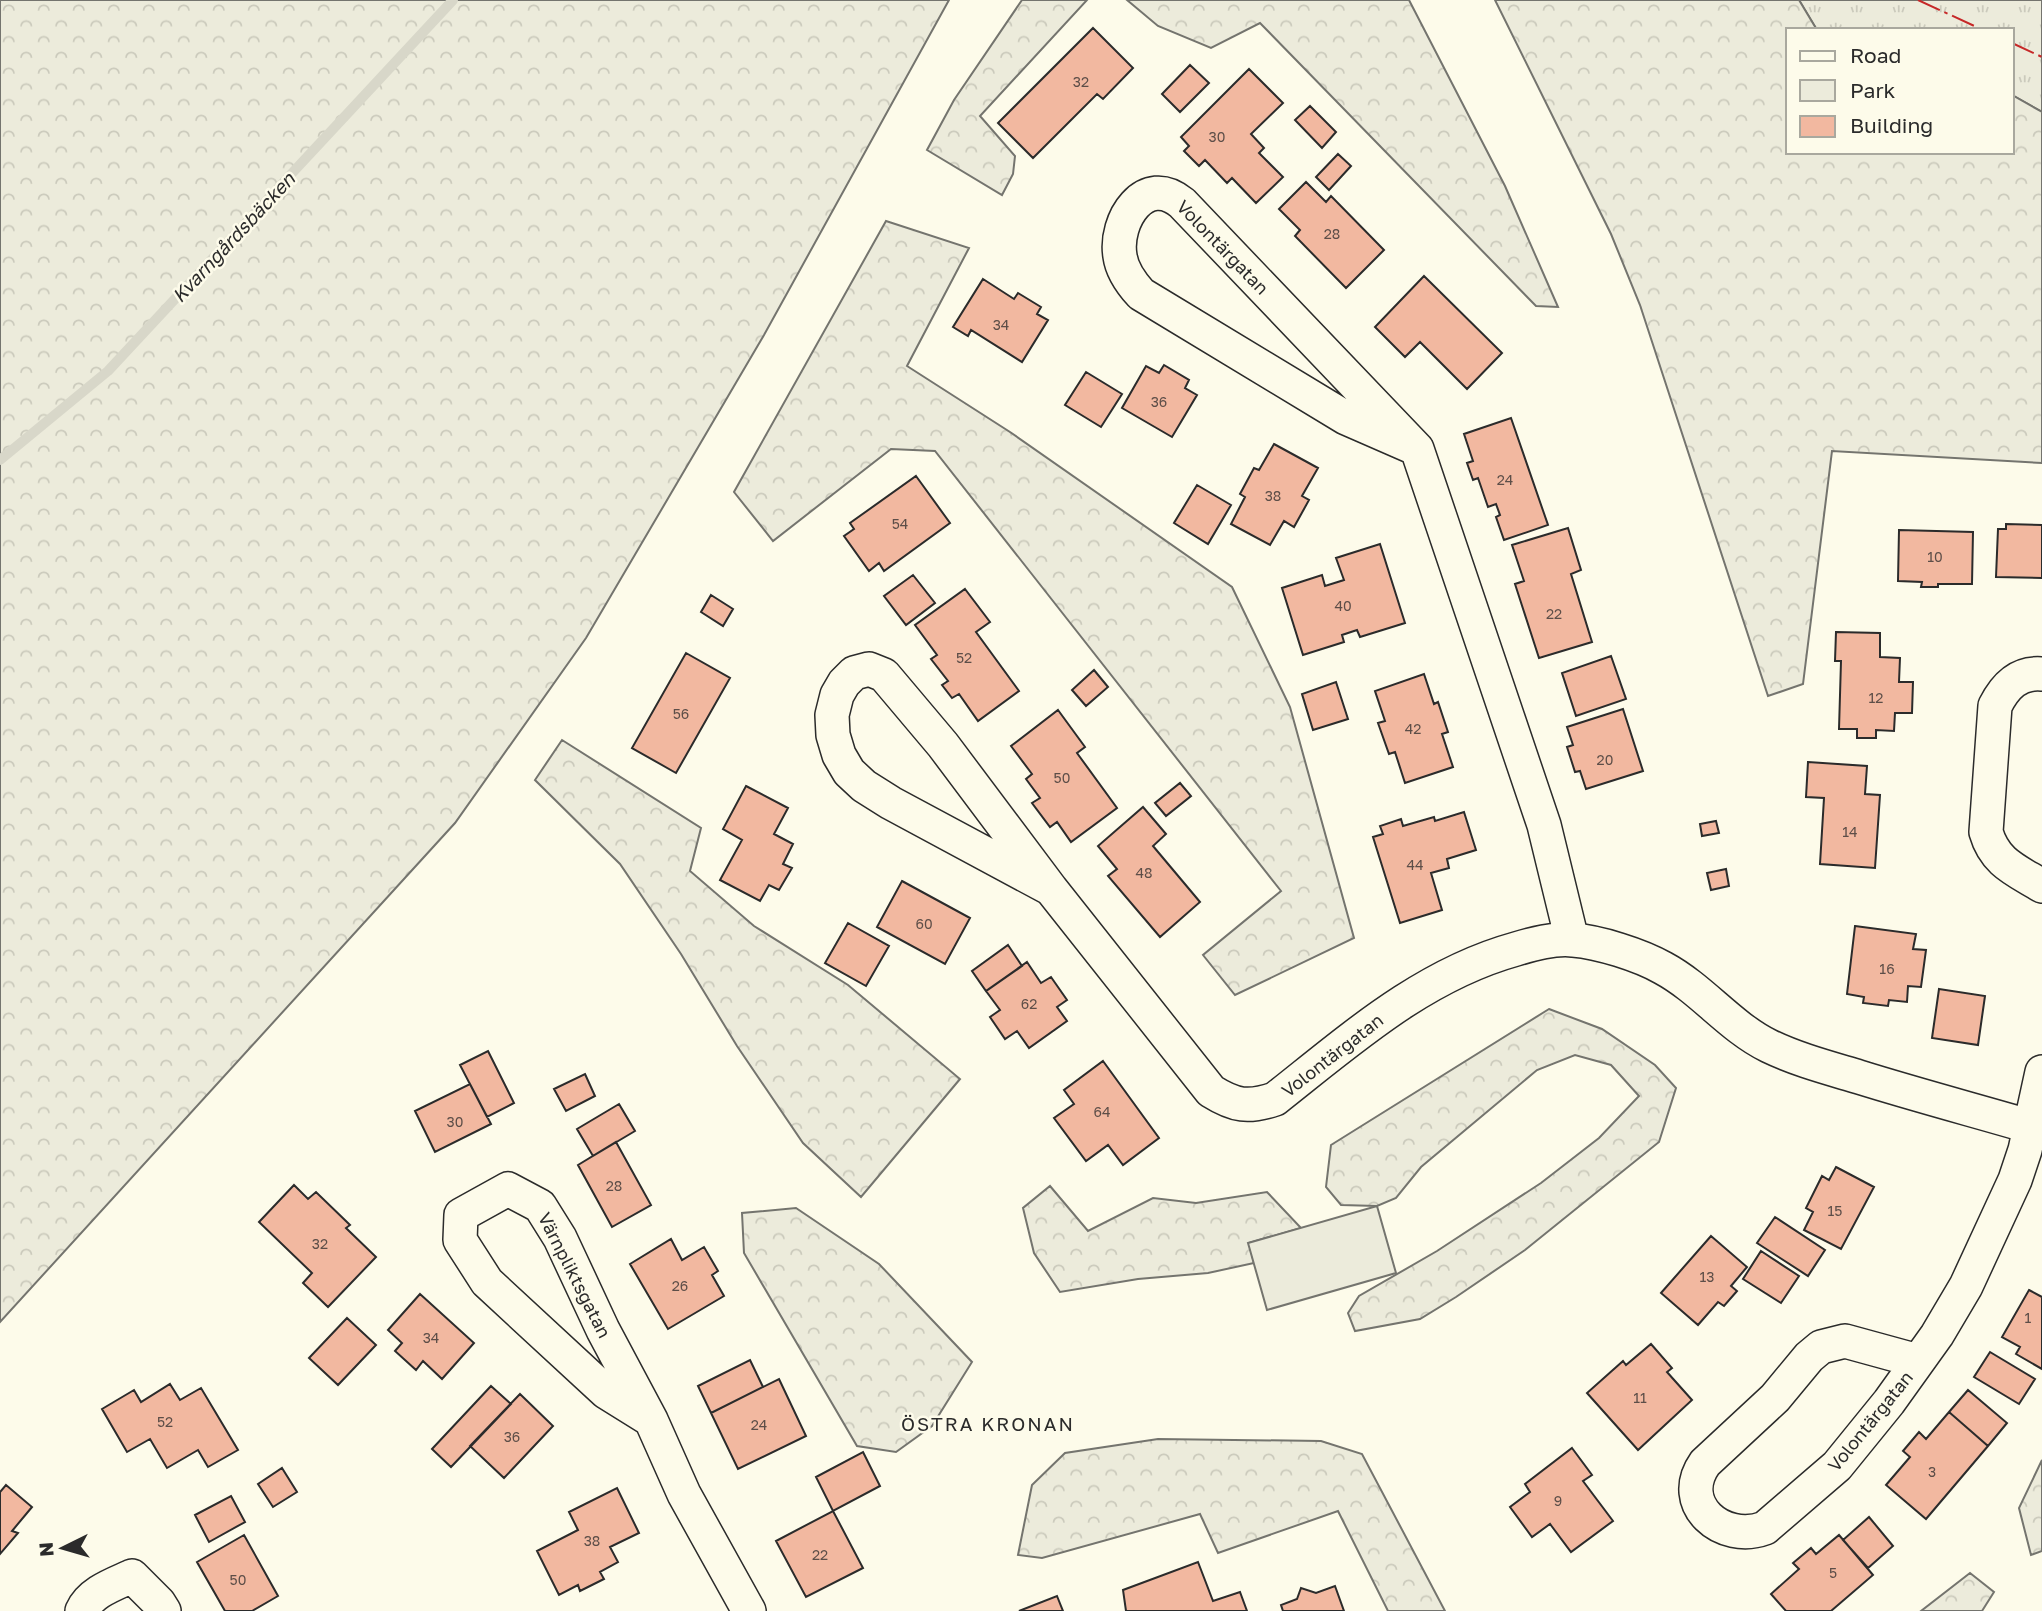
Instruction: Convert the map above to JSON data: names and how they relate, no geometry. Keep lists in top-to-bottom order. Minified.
{"streets":{"street":["Volontärgatan","Värnpliktsgatan"]},"districts":["ÖSTRA KRONAN"],"water":["Kvarngårdsbäcken"],"house_numbers":["32","30","28","34","36","24","38","54","10","40","22","52","12","56","42","20","50","14","44","48","60","16","62","64","30","28","15","32","13","26","1","34","11","52","24","36","3","9","38","22","5","50"],"legend":["Road","Park","Building"],"north":"left"}
